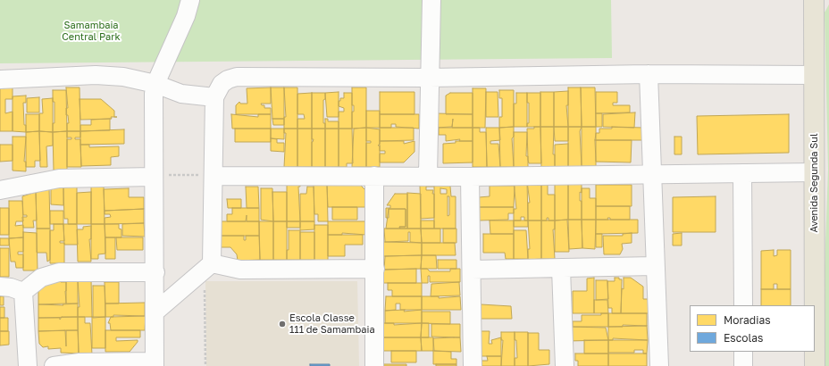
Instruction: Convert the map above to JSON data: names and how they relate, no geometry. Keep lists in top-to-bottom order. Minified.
{"streets":{"main road":["Avenida Segunda Sul"]},"parks":["Samambaia Central Park"],"places":["Escola Classe 111 de Samambaia"],"legend":["Moradias","Escolas"]}
